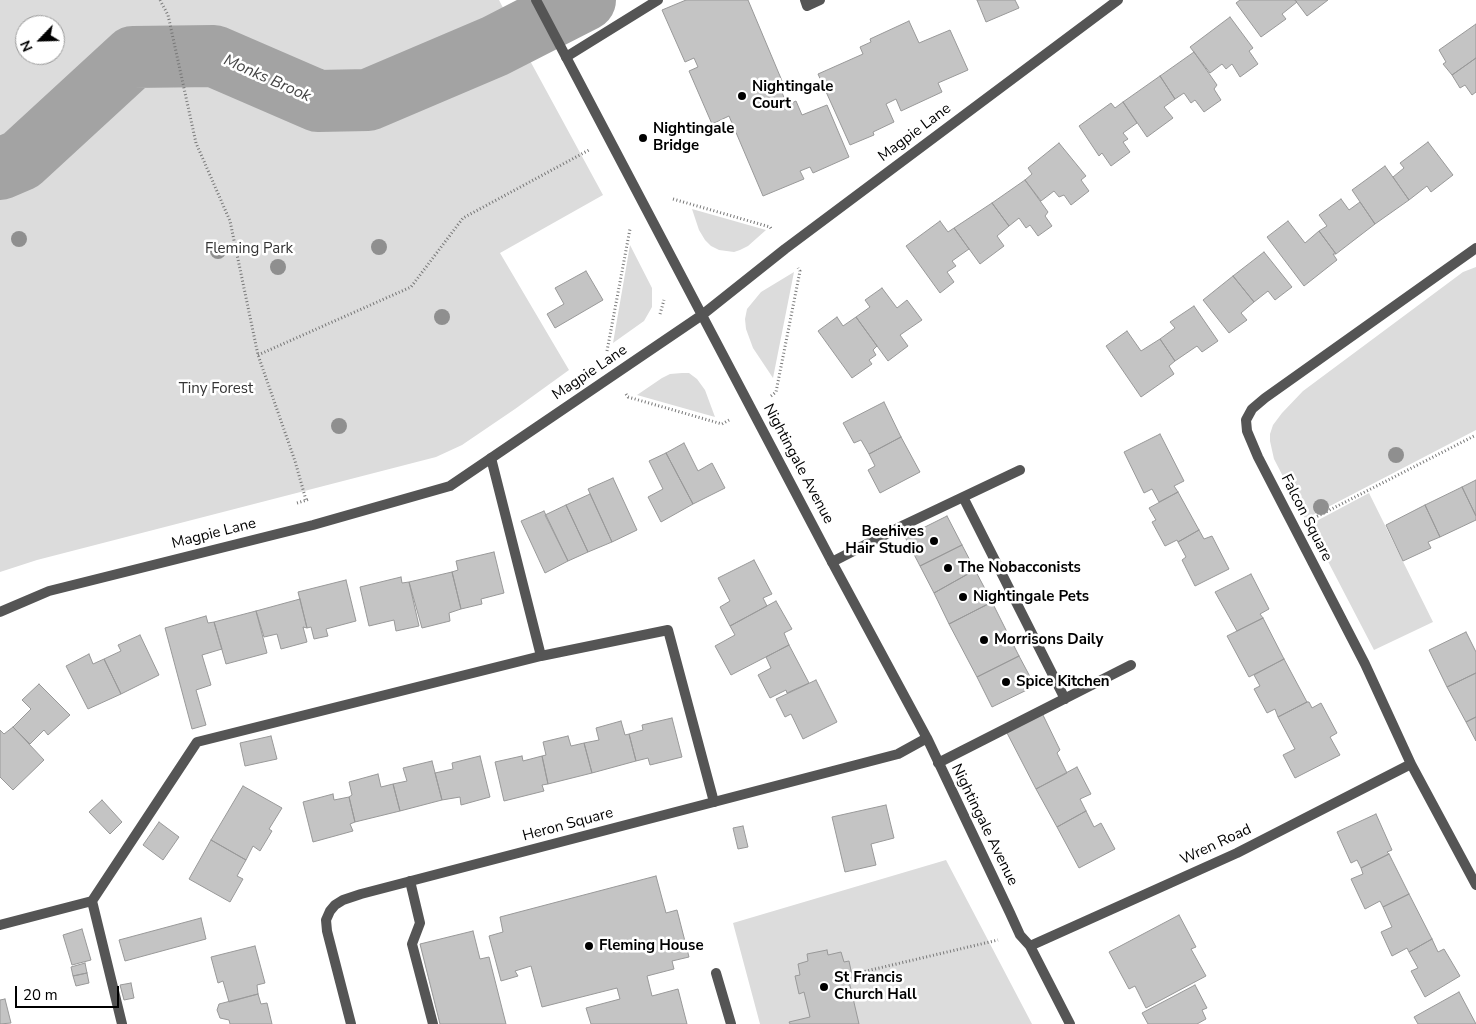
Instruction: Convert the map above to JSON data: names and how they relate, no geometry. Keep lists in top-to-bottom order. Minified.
{"streets":{"street":["Magpie Lane","Nightingale Avenue","Falcon Square","Heron Square","Wren Road"]},"crossings":[["Magpie Lane","Nightingale Avenue"],["Nightingale Avenue","Heron Square"],["Nightingale Avenue","Wren Road"],["Falcon Square","Wren Road"]],"water":["Monks Brook"],"parks":["Fleming Park","Tiny Forest"],"places":["Nightingale Court","Nightingale Bridge","Beehives Hair Studio","The Nobacconists","Nightingale Pets","Morrisons Daily","Spice Kitchen","Fleming House","St Francis Church Hall"],"scale_bar":"20 m","north":"bottom left"}
